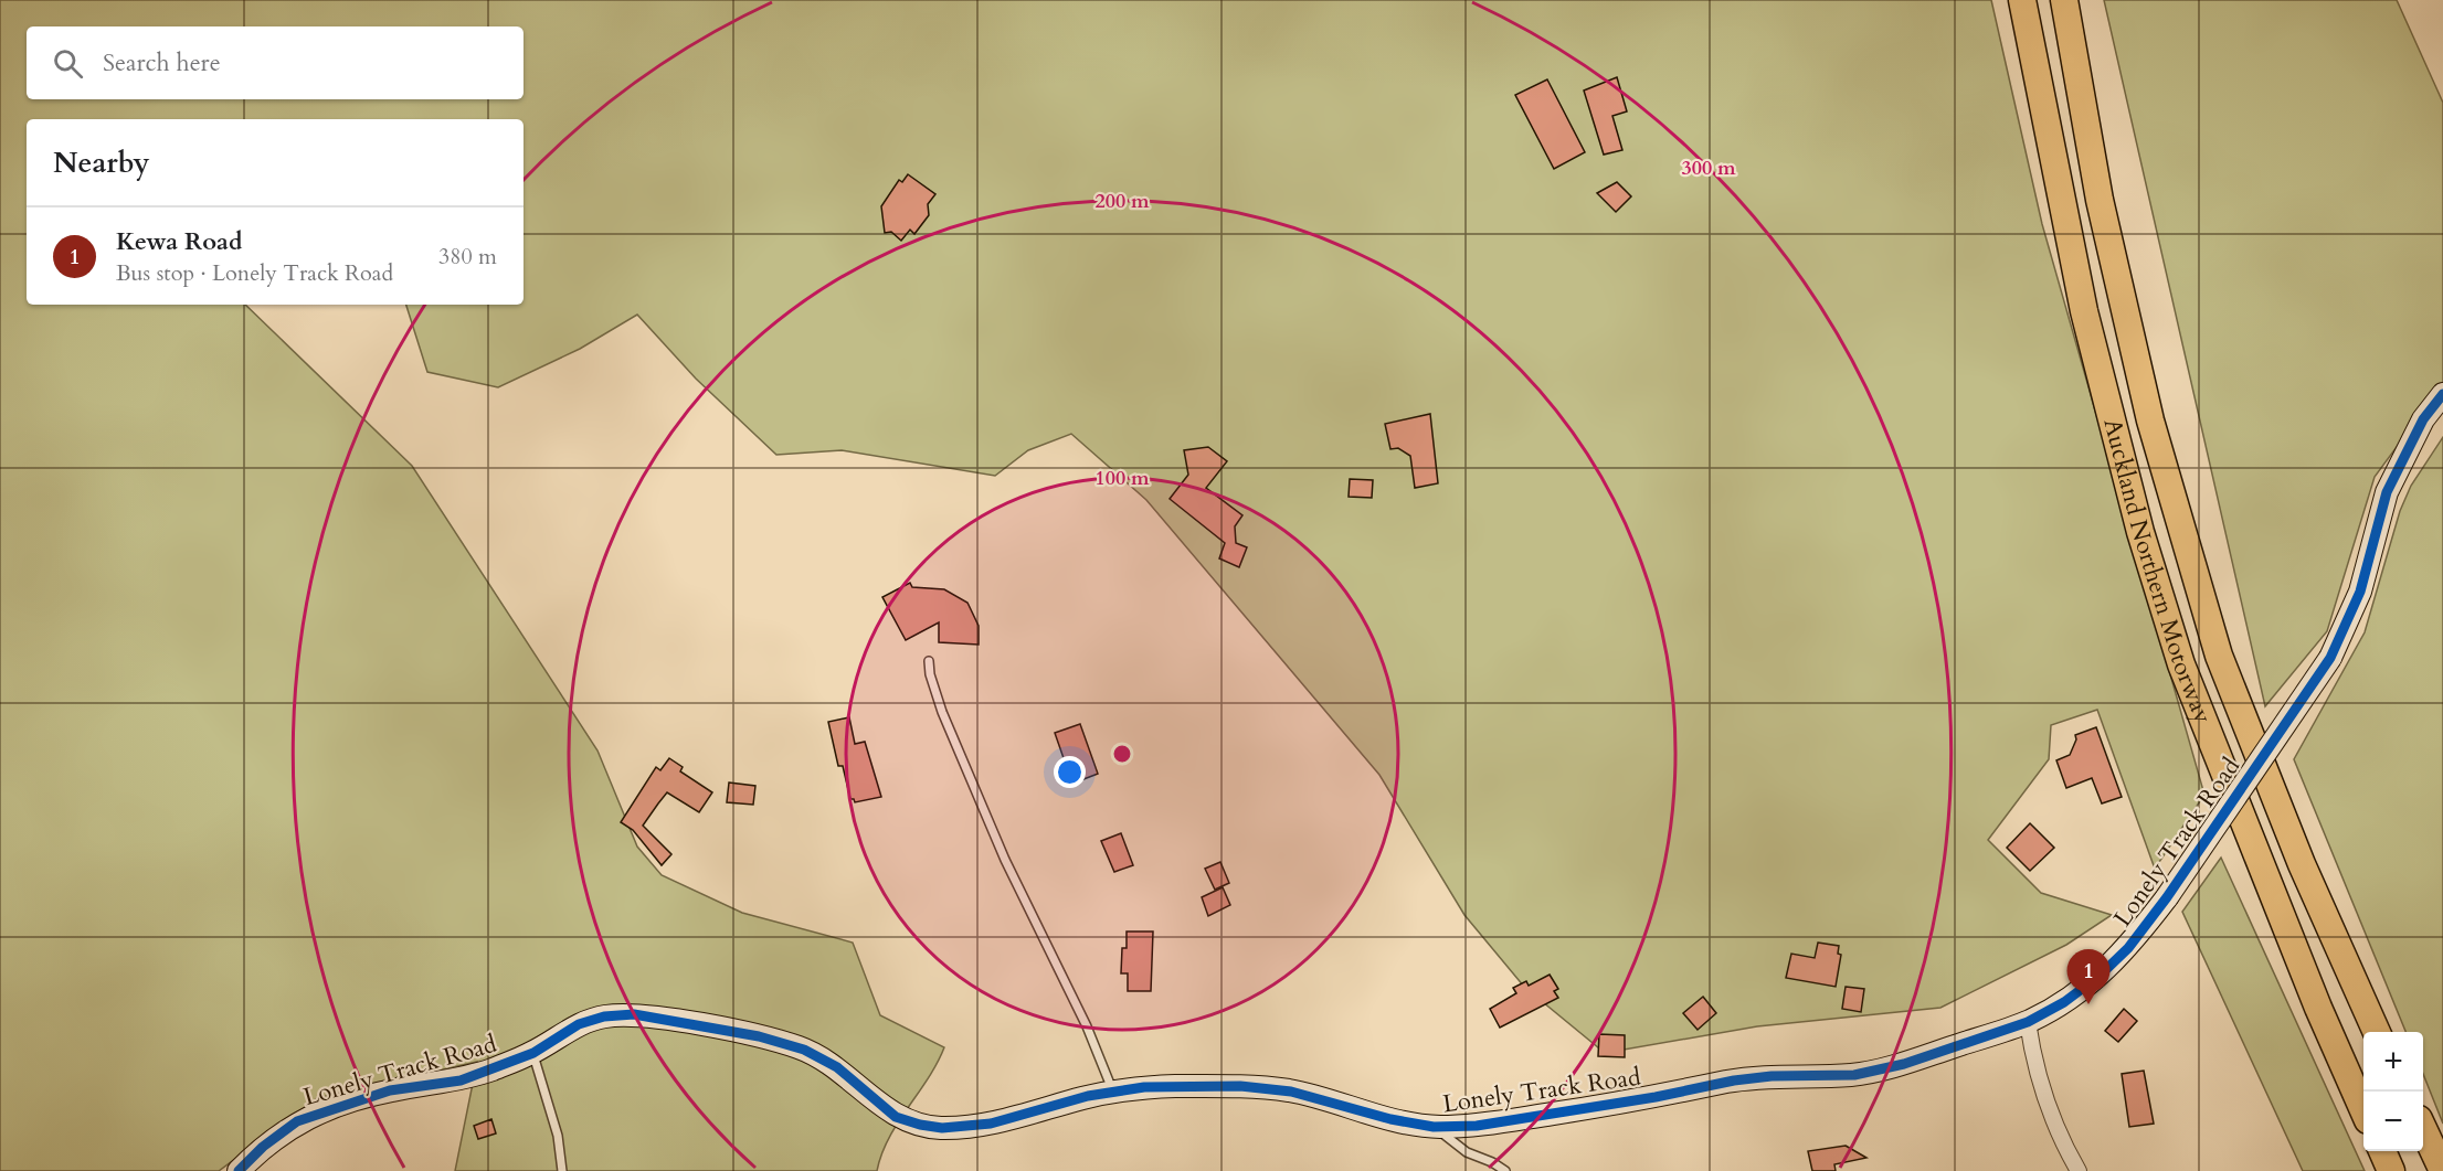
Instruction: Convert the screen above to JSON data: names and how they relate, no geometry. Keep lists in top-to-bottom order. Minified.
{"streets":{"highway":["Auckland Northern Motorway"],"street":["Lonely Track Road"]},"page":{"search":"Search here","heading":"Nearby","list":[{"mark":"1","name":"Kewa Road","note":"Bus stop · Lonely Track Road","value":"380 m"}],"pins":"1","map_buttons":["+","−"]},"rings":["300 m","200 m","100 m"]}
